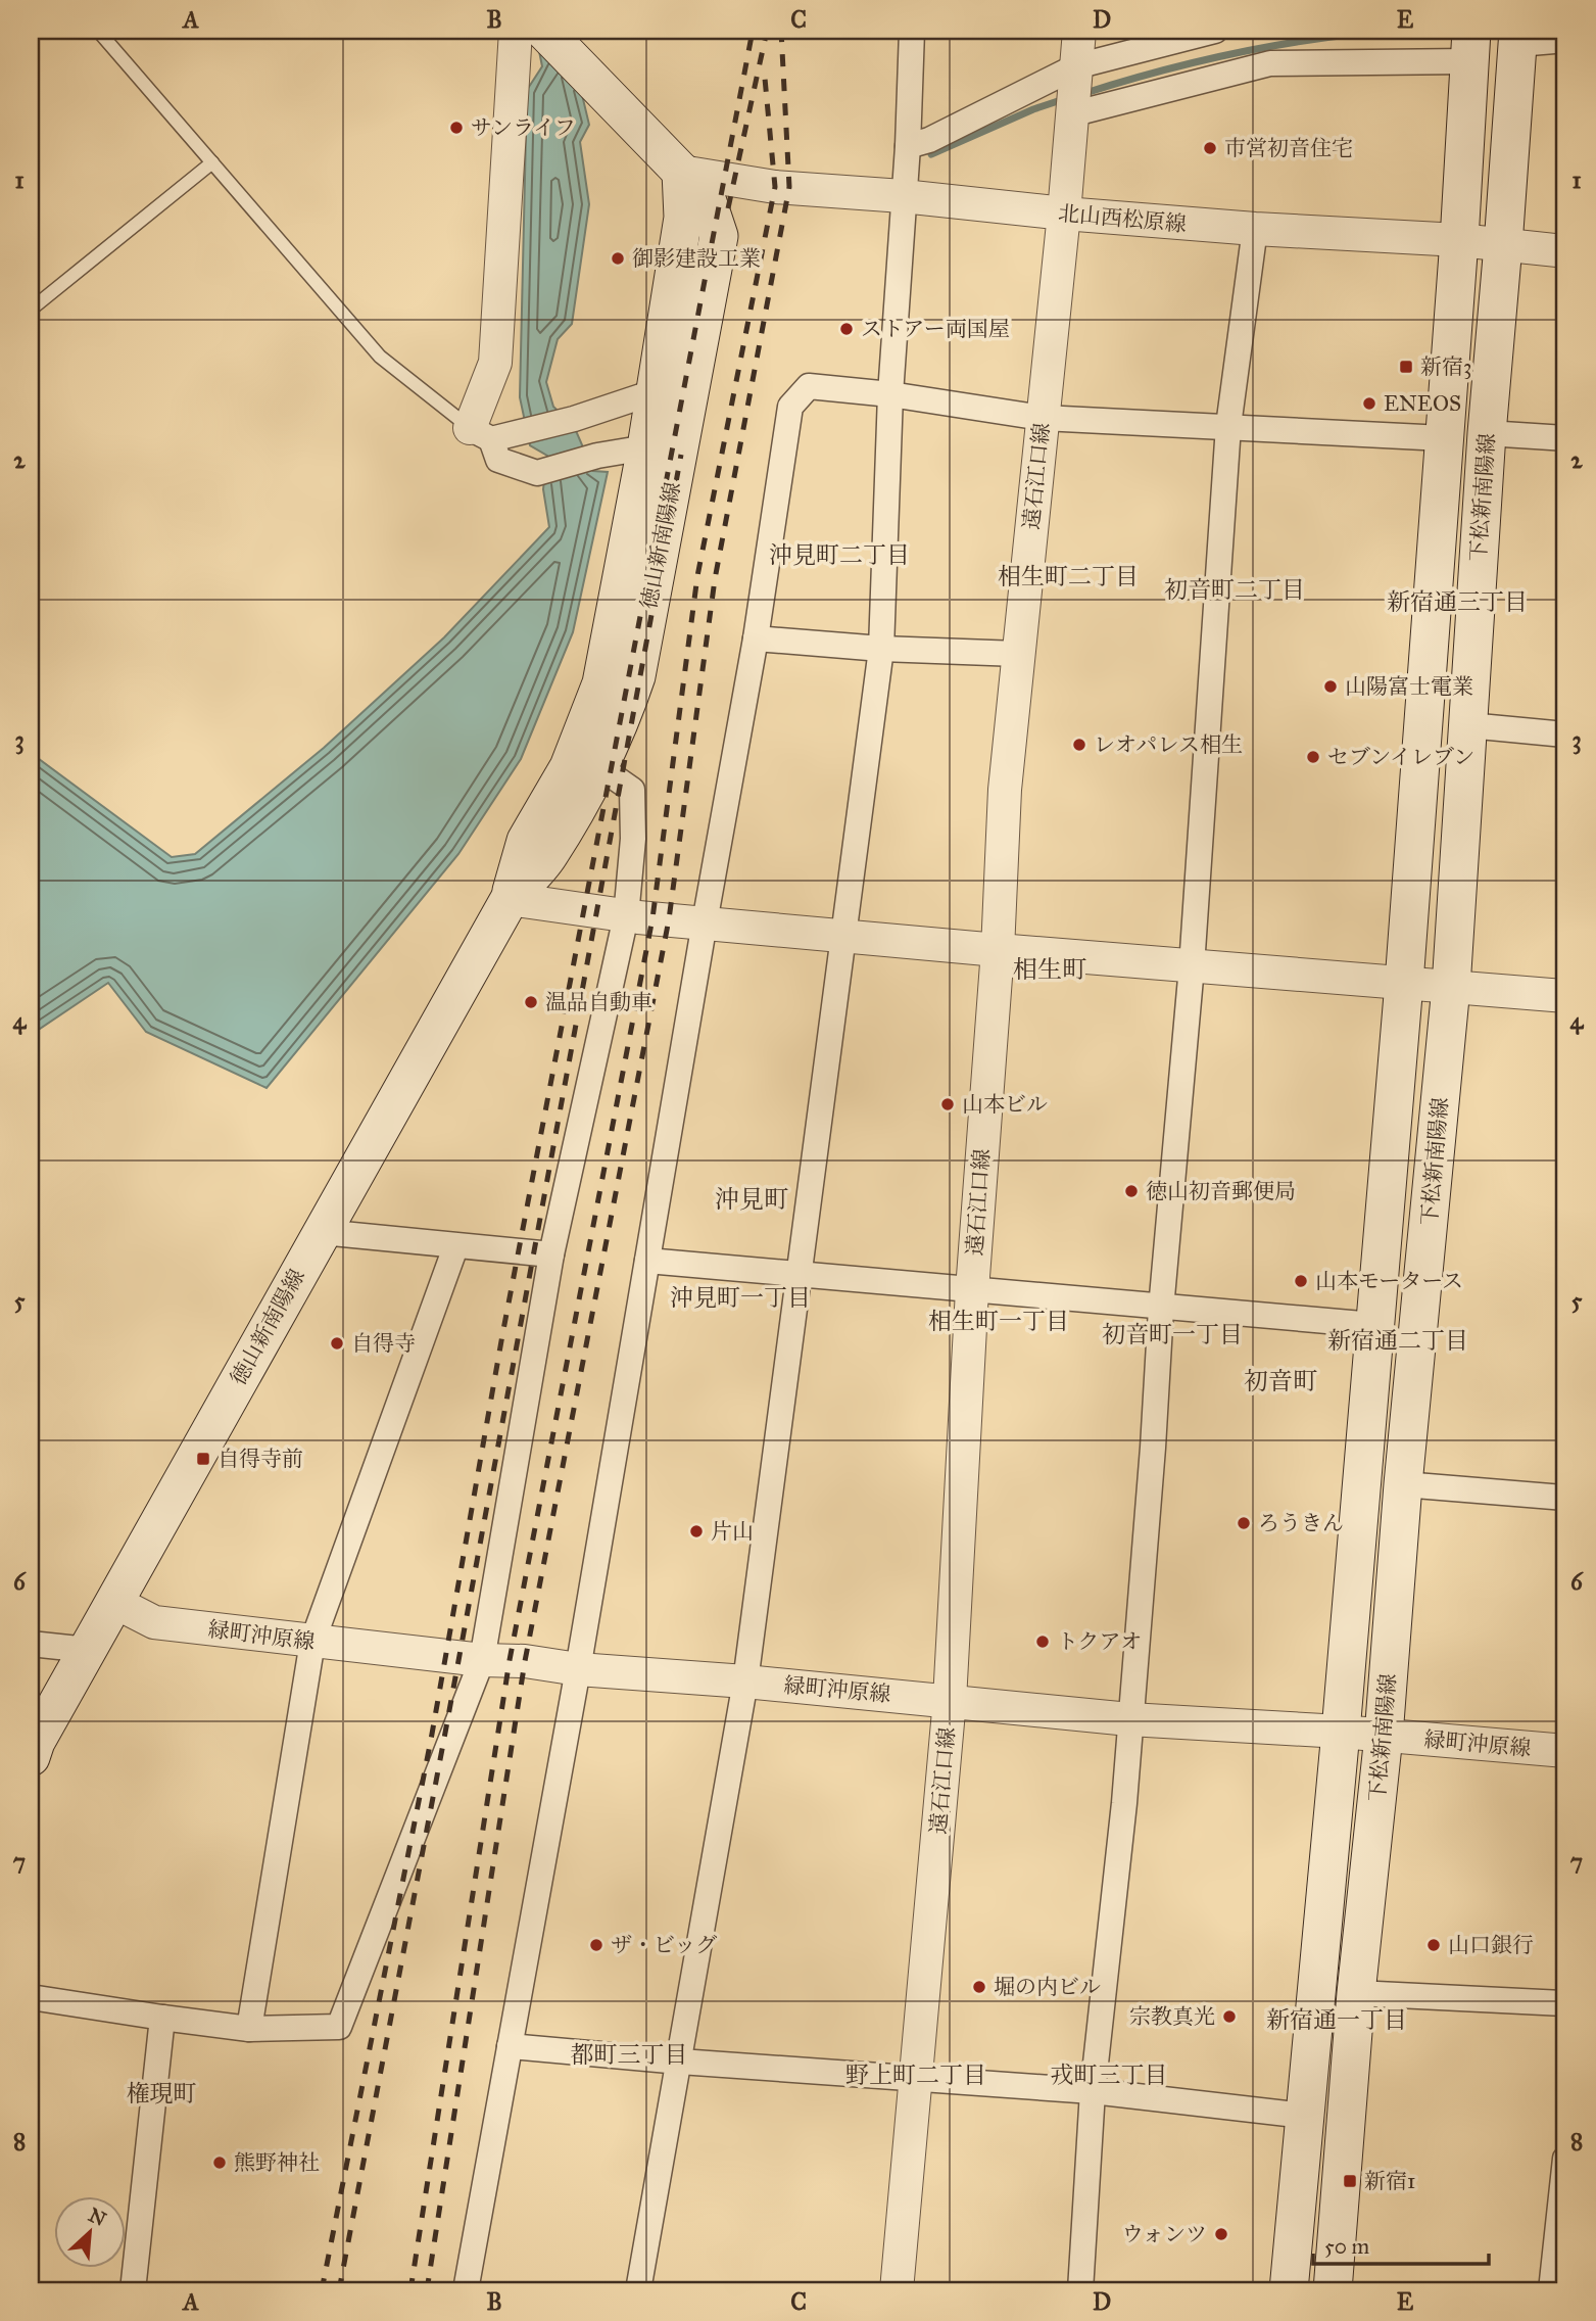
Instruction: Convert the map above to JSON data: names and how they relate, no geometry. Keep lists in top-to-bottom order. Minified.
{"streets":{"main road":["下松新南陽線","徳山新南陽線"],"street":["北山西松原線","遠石江口線","緑町沖原線"]},"crossings":[["北山西松原線","遠石江口線"],["北山西松原線","下松新南陽線"],["北山西松原線","徳山新南陽線"],["遠石江口線","緑町沖原線"],["下松新南陽線","緑町沖原線"],["徳山新南陽線","緑町沖原線"]],"districts":["沖見町二丁目","相生町二丁目","初音町二丁目","新宿通三丁目","相生町","沖見町","沖見町一丁目","相生町一丁目","初音町一丁目","新宿通二丁目","初音町","新宿通一丁目","都町三丁目","野上町二丁目","戎町三丁目","権現町"],"places":{"other":["サンライフ","市営初音住宅","御影建設工業","ストアー両国屋","ENEOS","山陽富士電業","レオパレス相生","セブンイレブン","温品自動車","山本ビル","徳山初音郵便局","山本モータース","自得寺","ろうきん","片山","トクアオ","ザ・ビッグ","山口銀行","堀の内ビル","宗教真光","熊野神社","ウォンツ"],"transit":["新宿3","自得寺前","新宿1"]},"scale_bar":"50 m","north":"top right","grid":{"columns":["A","B","C","D","E"],"rows":["1","2","3","4","5","6","7","8"]}}
